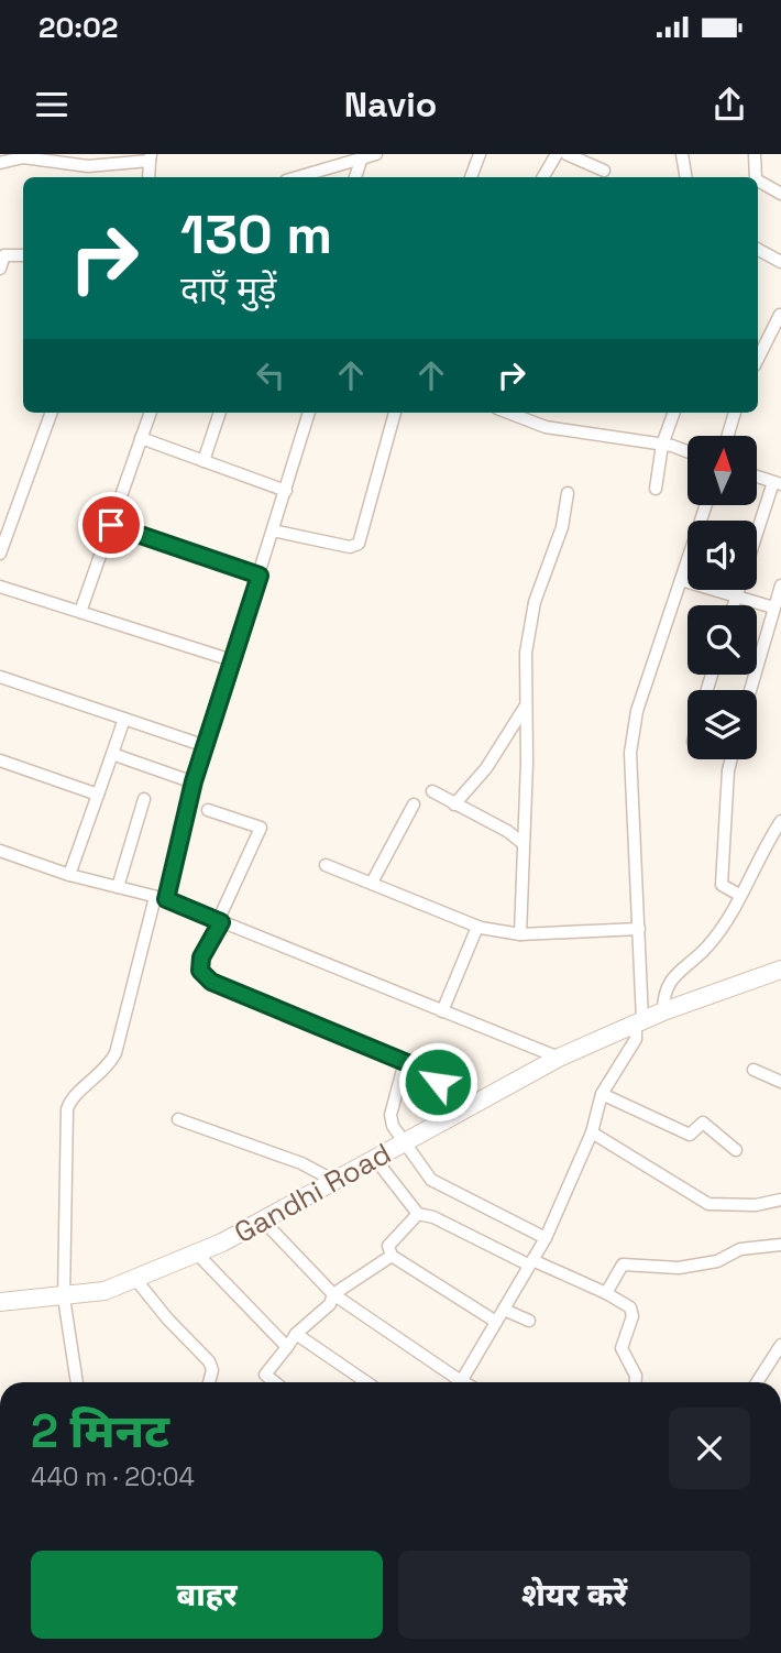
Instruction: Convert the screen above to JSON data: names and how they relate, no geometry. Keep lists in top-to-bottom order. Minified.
{"streets":{"main road":["Gandhi Road"]},"north":"top","page":{"status":"20:02","header":"Navio","turn":["130 m","दाएँ मुड़ें"],"heading":["2 मिनट","440 m · 20:04"],"buttons":["बाहर","शेयर करें"]}}
